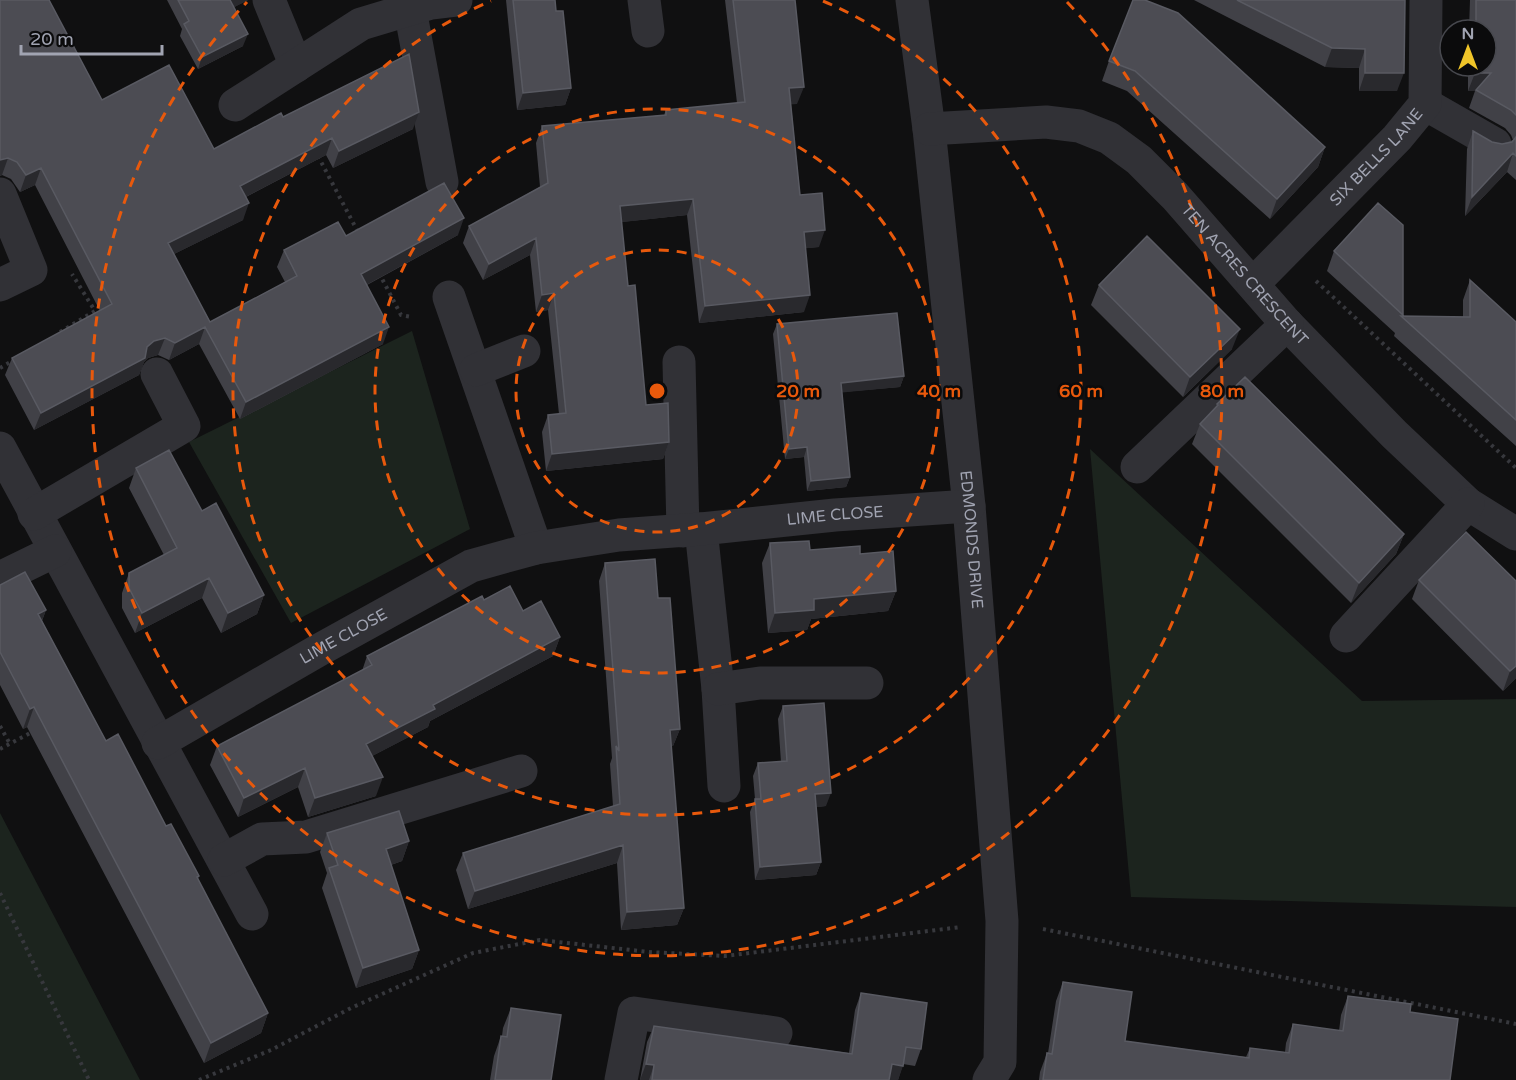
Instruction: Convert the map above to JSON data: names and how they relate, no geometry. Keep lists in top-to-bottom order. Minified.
{"streets":{"street":["SIX BELLS LANE","TEN ACRES CRESCENT","LIME CLOSE","EDMONDS DRIVE"]},"crossings":[["SIX BELLS LANE","TEN ACRES CRESCENT"],["TEN ACRES CRESCENT","EDMONDS DRIVE"],["LIME CLOSE","EDMONDS DRIVE"]],"scale_bar":"20 m","north":"top","rings":["20 m","40 m","60 m","80 m"]}
